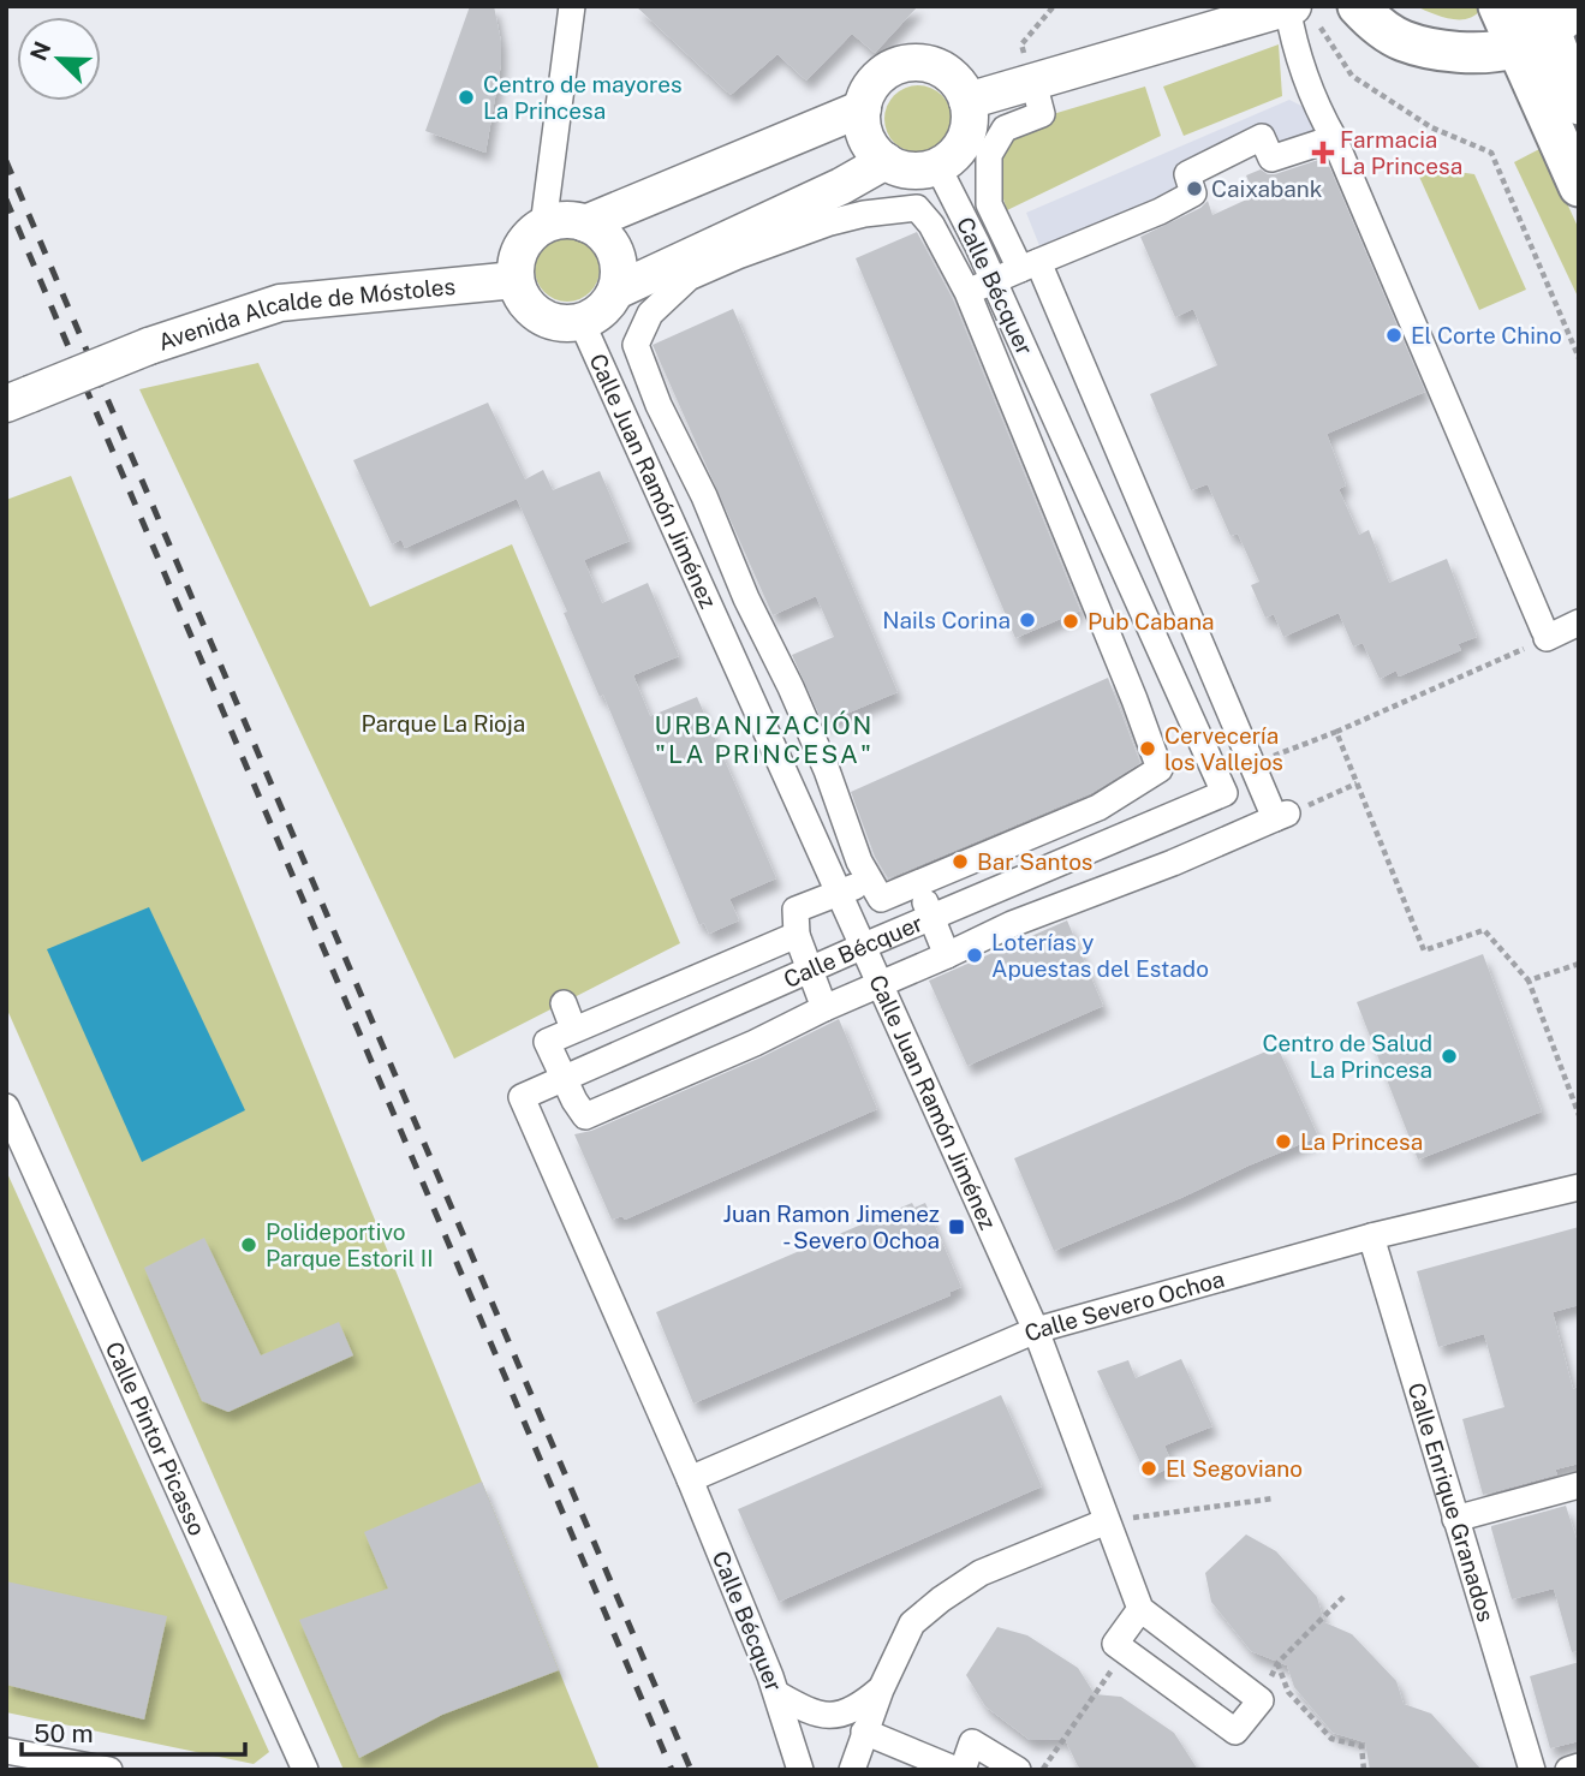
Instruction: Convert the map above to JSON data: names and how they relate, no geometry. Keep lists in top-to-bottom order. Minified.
{"streets":{"street":["Calle Bécquer","Avenida Alcalde de Móstoles","Calle Juan Ramón Jiménez","Calle Severo Ochoa","Calle Pintor Picasso","Calle Enrique Granados"]},"crossings":[["Calle Bécquer","Calle Juan Ramón Jiménez"],["Calle Bécquer","Calle Severo Ochoa"],["Avenida Alcalde de Móstoles","Calle Juan Ramón Jiménez"],["Calle Juan Ramón Jiménez","Calle Severo Ochoa"],["Calle Severo Ochoa","Calle Enrique Granados"]],"districts":["URBANIZACIÓN \"LA PRINCESA\""],"parks":["Parque La Rioja"],"places":{"other":["Centro de mayores La Princesa","Caixabank","El Corte Chino","Nails Corina","Pub Cabana","Cervecería los Vallejos","Bar Santos","Loterías y Apuestas del Estado","Centro de Salud La Princesa","La Princesa","Polideportivo Parque Estoril II","El Segoviano"],"health":["Farmacia La Princesa"],"transit":["Juan Ramon Jimenez - Severo Ochoa"]},"scale_bar":"50 m","north":"top left"}
